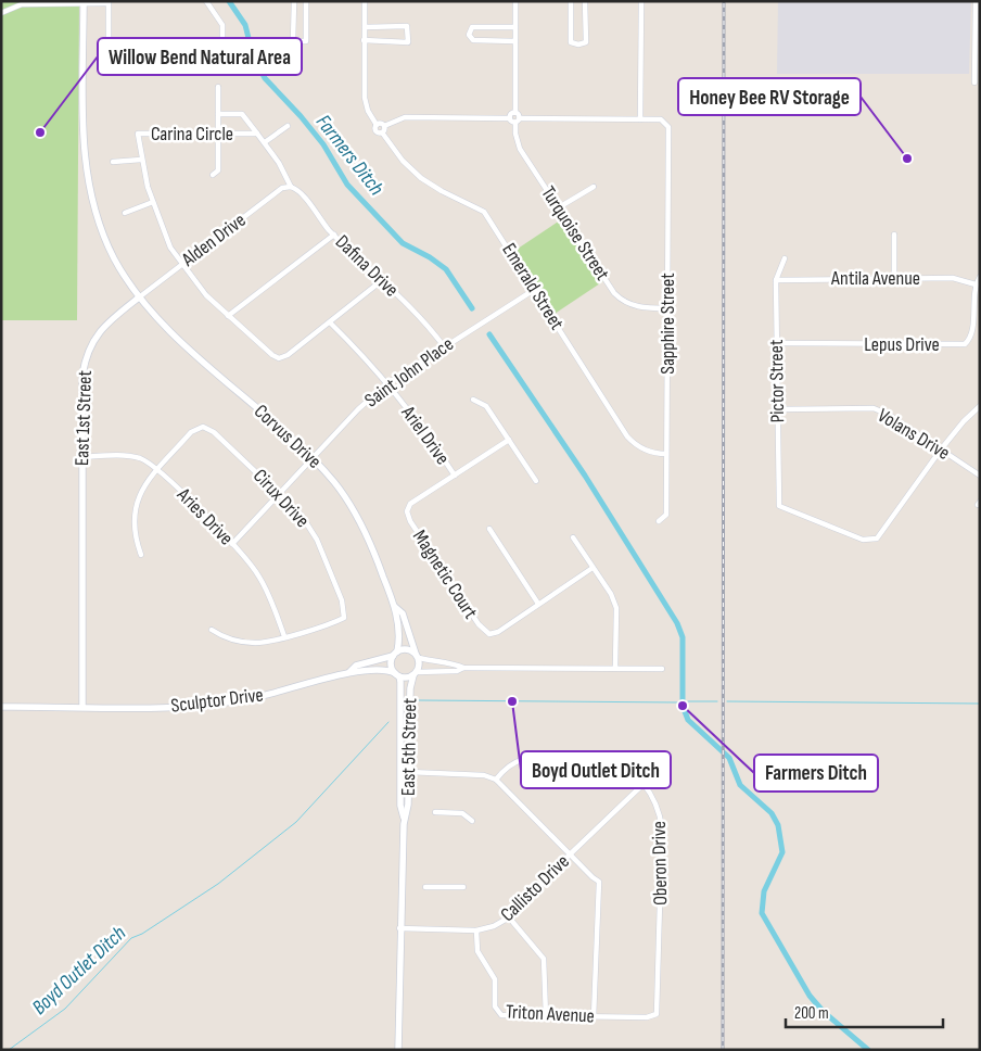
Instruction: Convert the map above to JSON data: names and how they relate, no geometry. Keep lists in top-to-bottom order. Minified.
{"streets":{"street":["Carina Circle","Turquoise Street","Alden Drive","Dafina Drive","Antila Avenue","Emerald Street","Sapphire Street","Lepus Drive","Saint John Place","Pictor Street","East 1st Street","Volans Drive","Ariel Drive","Corvus Drive","Cirux Drive","Aries Drive","Magnetic Court","Sculptor Drive","East 5th Street","Oberon Drive","Callisto Drive","Triton Avenue"]},"crossings":[["Carina Circle","Alden Drive"],["Carina Circle","Dafina Drive"],["Carina Circle","Ariel Drive"],["Turquoise Street","Sapphire Street"],["Alden Drive","Dafina Drive"],["Alden Drive","East 1st Street"],["Alden Drive","Corvus Drive"],["Dafina Drive","Saint John Place"],["Antila Avenue","Lepus Drive"],["Antila Avenue","Pictor Street"],["Emerald Street","Sapphire Street"],["Emerald Street","Saint John Place"],["Lepus Drive","Pictor Street"],["Saint John Place","Ariel Drive"],["Saint John Place","Corvus Drive"],["Saint John Place","Cirux Drive"],["Saint John Place","Aries Drive"],["Pictor Street","Volans Drive"],["East 1st Street","Corvus Drive"],["East 1st Street","Aries Drive"],["East 1st Street","Sculptor Drive"],["Ariel Drive","Magnetic Court"],["Corvus Drive","Sculptor Drive"],["Corvus Drive","East 5th Street"],["Cirux Drive","Aries Drive"],["Sculptor Drive","East 5th Street"],["East 5th Street","Callisto Drive"],["Oberon Drive","Callisto Drive"],["Oberon Drive","Triton Avenue"],["Callisto Drive","Triton Avenue"]],"water":["Farmers Ditch","Boyd Outlet Ditch"],"places":["Willow Bend Natural Area","Honey Bee RV Storage","Boyd Outlet Ditch","Farmers Ditch"],"scale_bar":"200 m"}
